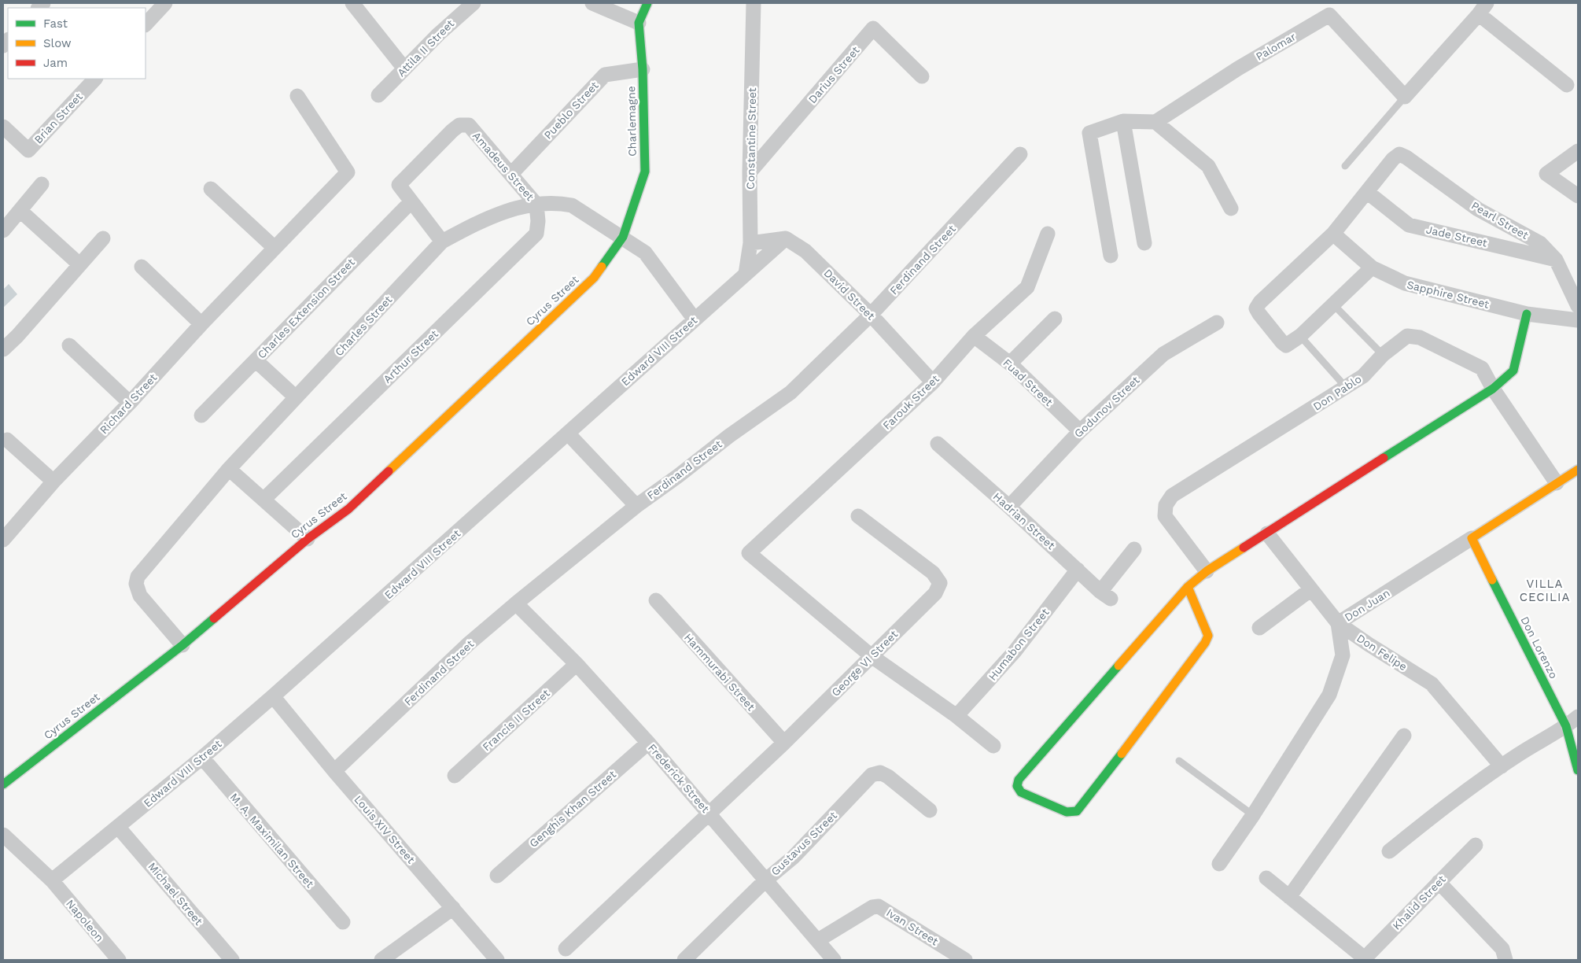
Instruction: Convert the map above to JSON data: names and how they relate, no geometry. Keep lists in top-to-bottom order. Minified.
{"streets":{"street":["Palomar","Attila II Street","Darius Street","Pueblo Street","Brian Street","Charlemagne","Constantine Street","Amadeus Street","Pearl Street","Jade Street","Ferdinand Street","David Street","Sapphire Street","Cyrus Street","Charles Extension Street","Charles Street","Edward VIII Street","Arthur Street","Fuad Street","Don Pablo","Farouk Street","Richard Street","Godunov Street","Hadrian Street","Don Juan","Humabon Street","Don Lorenzo","Don Felipe","George VI Street","Hammurabi Street","Francis II Street","Frederick Street","Genghis Khan Street","Louis XIV Street","M. A. Maximilan Street","Gustavus Street","Michael Street","Khalid Street","Napoleon","Ivan Street"]},"crossings":[["Darius Street","Constantine Street"],["Pueblo Street","Charlemagne"],["Pueblo Street","Amadeus Street"],["Charlemagne","Cyrus Street"],["Charlemagne","Charles Street"],["Constantine Street","Edward VIII Street"],["Amadeus Street","Charles Extension Street"],["Amadeus Street","Charles Street"],["Amadeus Street","Arthur Street"],["Pearl Street","Jade Street"],["Ferdinand Street","David Street"],["Ferdinand Street","Frederick Street"],["Ferdinand Street","Louis XIV Street"],["David Street","Edward VIII Street"],["David Street","Farouk Street"],["Cyrus Street","Charles Street"],["Charles Street","Edward VIII Street"],["Charles Street","Arthur Street"],["Edward VIII Street","Louis XIV Street"],["Edward VIII Street","M. A. Maximilan Street"],["Edward VIII Street","Michael Street"],["Edward VIII Street","Napoleon"],["Fuad Street","Farouk Street"],["Fuad Street","Godunov Street"],["Don Pablo","Don Juan"],["Farouk Street","George VI Street"],["Godunov Street","Hadrian Street"],["Hadrian Street","Humabon Street"],["Don Juan","Don Lorenzo"],["Don Juan","Don Felipe"],["George VI Street","Hammurabi Street"],["George VI Street","Frederick Street"],["Francis II Street","Frederick Street"],["Frederick Street","Genghis Khan Street"],["Frederick Street","Gustavus Street"],["Frederick Street","Ivan Street"]],"districts":["VILLA CECILIA"],"legend":["Fast","Slow","Jam"]}
